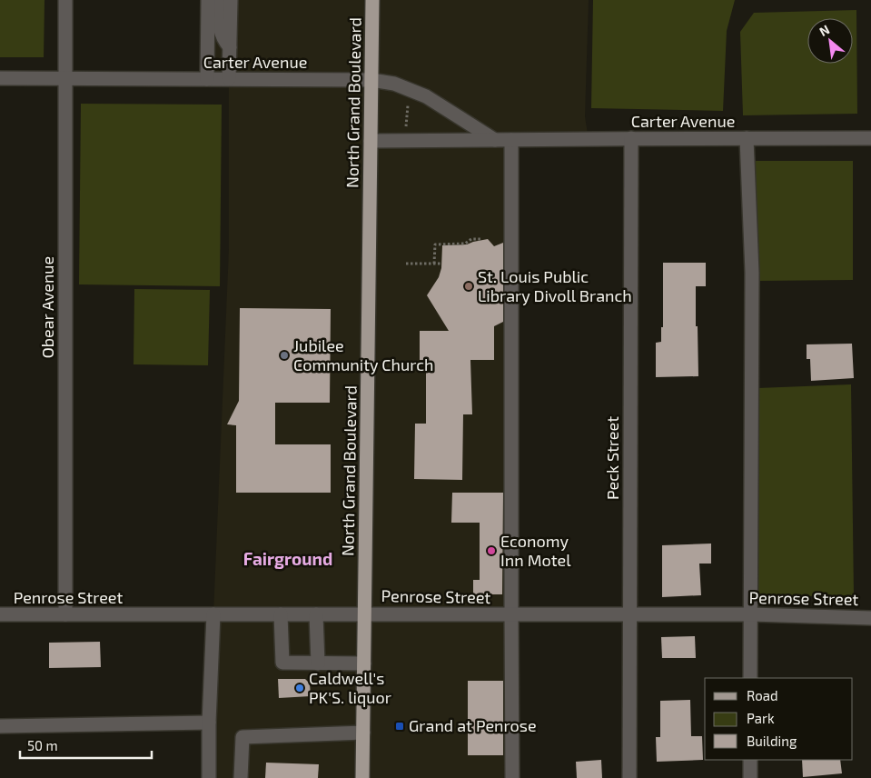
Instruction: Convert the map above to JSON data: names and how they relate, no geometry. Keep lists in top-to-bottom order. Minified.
{"streets":{"main road":["North Grand Boulevard"],"street":["Carter Avenue","Obear Avenue","Peck Street","Penrose Street"]},"crossings":[["Carter Avenue","North Grand Boulevard"],["Carter Avenue","Obear Avenue"],["Carter Avenue","Peck Street"],["North Grand Boulevard","Penrose Street"],["Obear Avenue","Penrose Street"],["Peck Street","Penrose Street"]],"districts":["Fairground"],"places":{"other":["St. Louis Public Library Divoll Branch","Jubilee Community Church","Economy Inn Motel","Caldwell's PK'S. liquor"],"transit":["Grand at Penrose"]},"legend":["Road","Park","Building"],"scale_bar":"50 m","north":"top left"}
